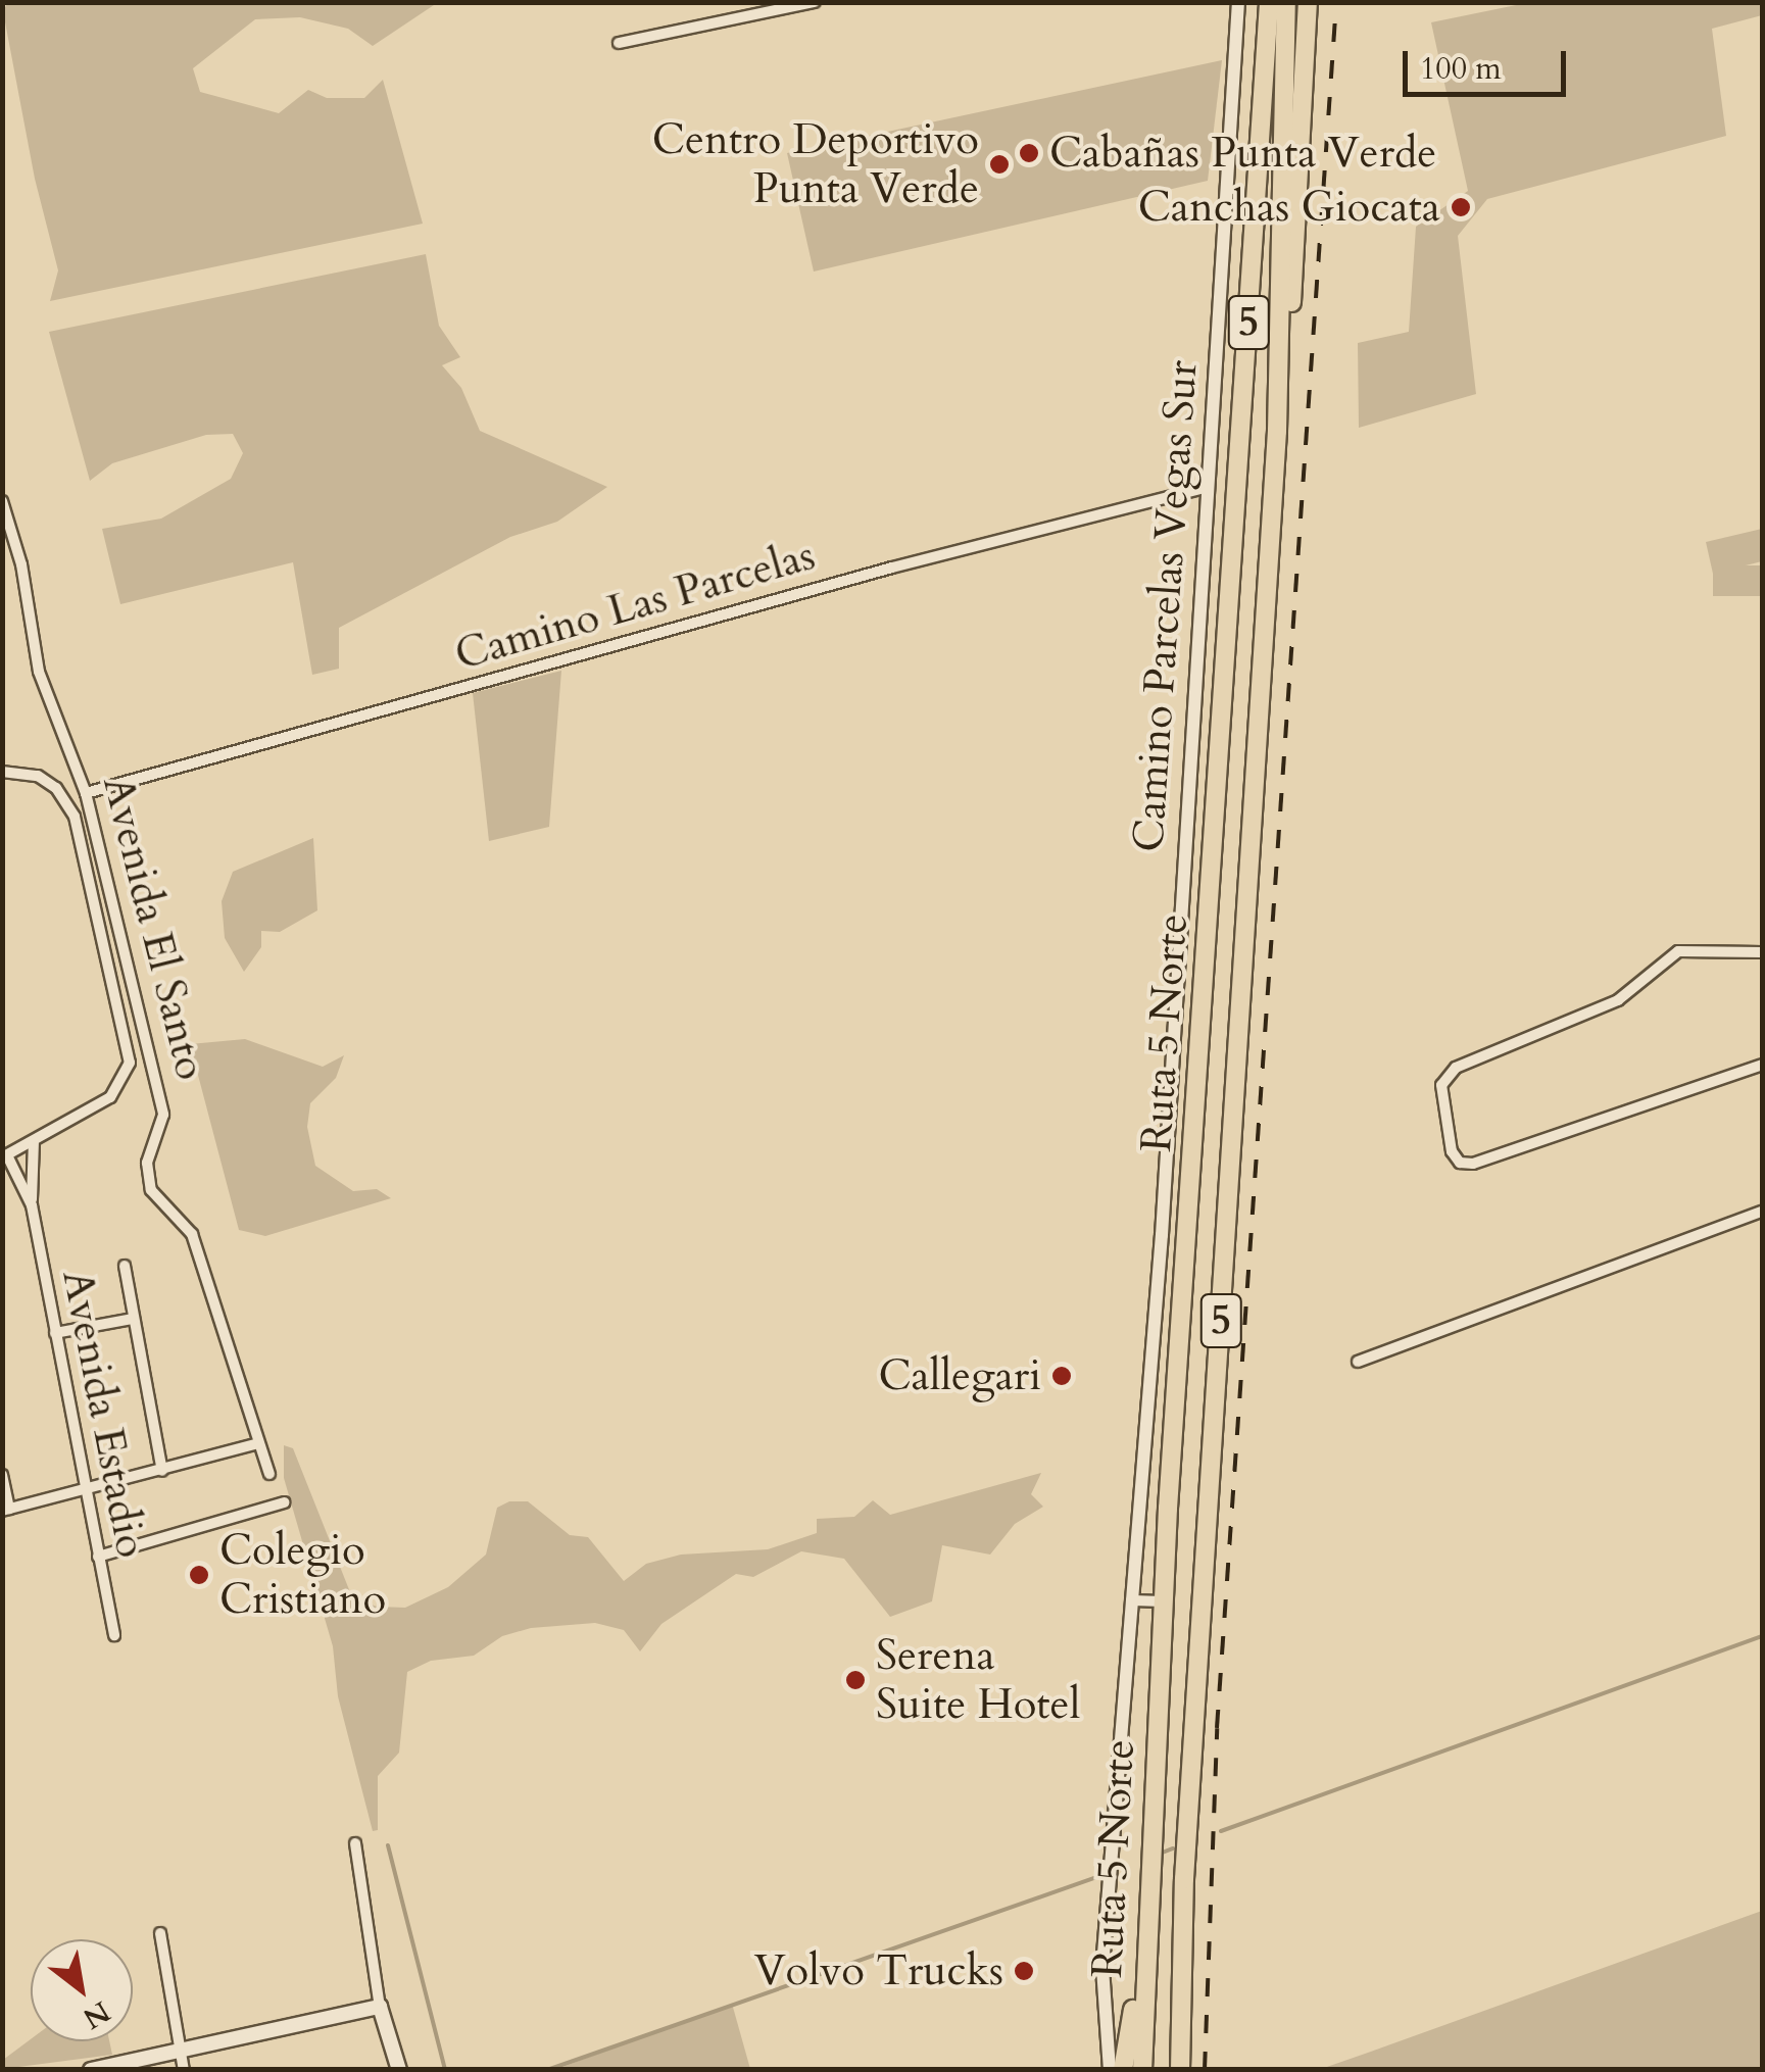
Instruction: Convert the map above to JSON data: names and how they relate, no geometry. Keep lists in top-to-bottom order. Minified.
{"streets":{"highway":["5","Ruta 5 Norte"],"street":["Camino Las Parcelas","Camino Parcelas Vegas Sur","Avenida El Santo","Avenida Estadio"]},"crossings":[["Camino Las Parcelas","Camino Parcelas Vegas Sur"],["Camino Las Parcelas","Avenida El Santo"]],"places":["Cabañas Punta Verde","Centro Deportivo Punta Verde","Canchas Giocata","Callegari","Colegio Cristiano","Serena Suite Hotel","Volvo Trucks"],"scale_bar":"100 m","north":"bottom right"}
